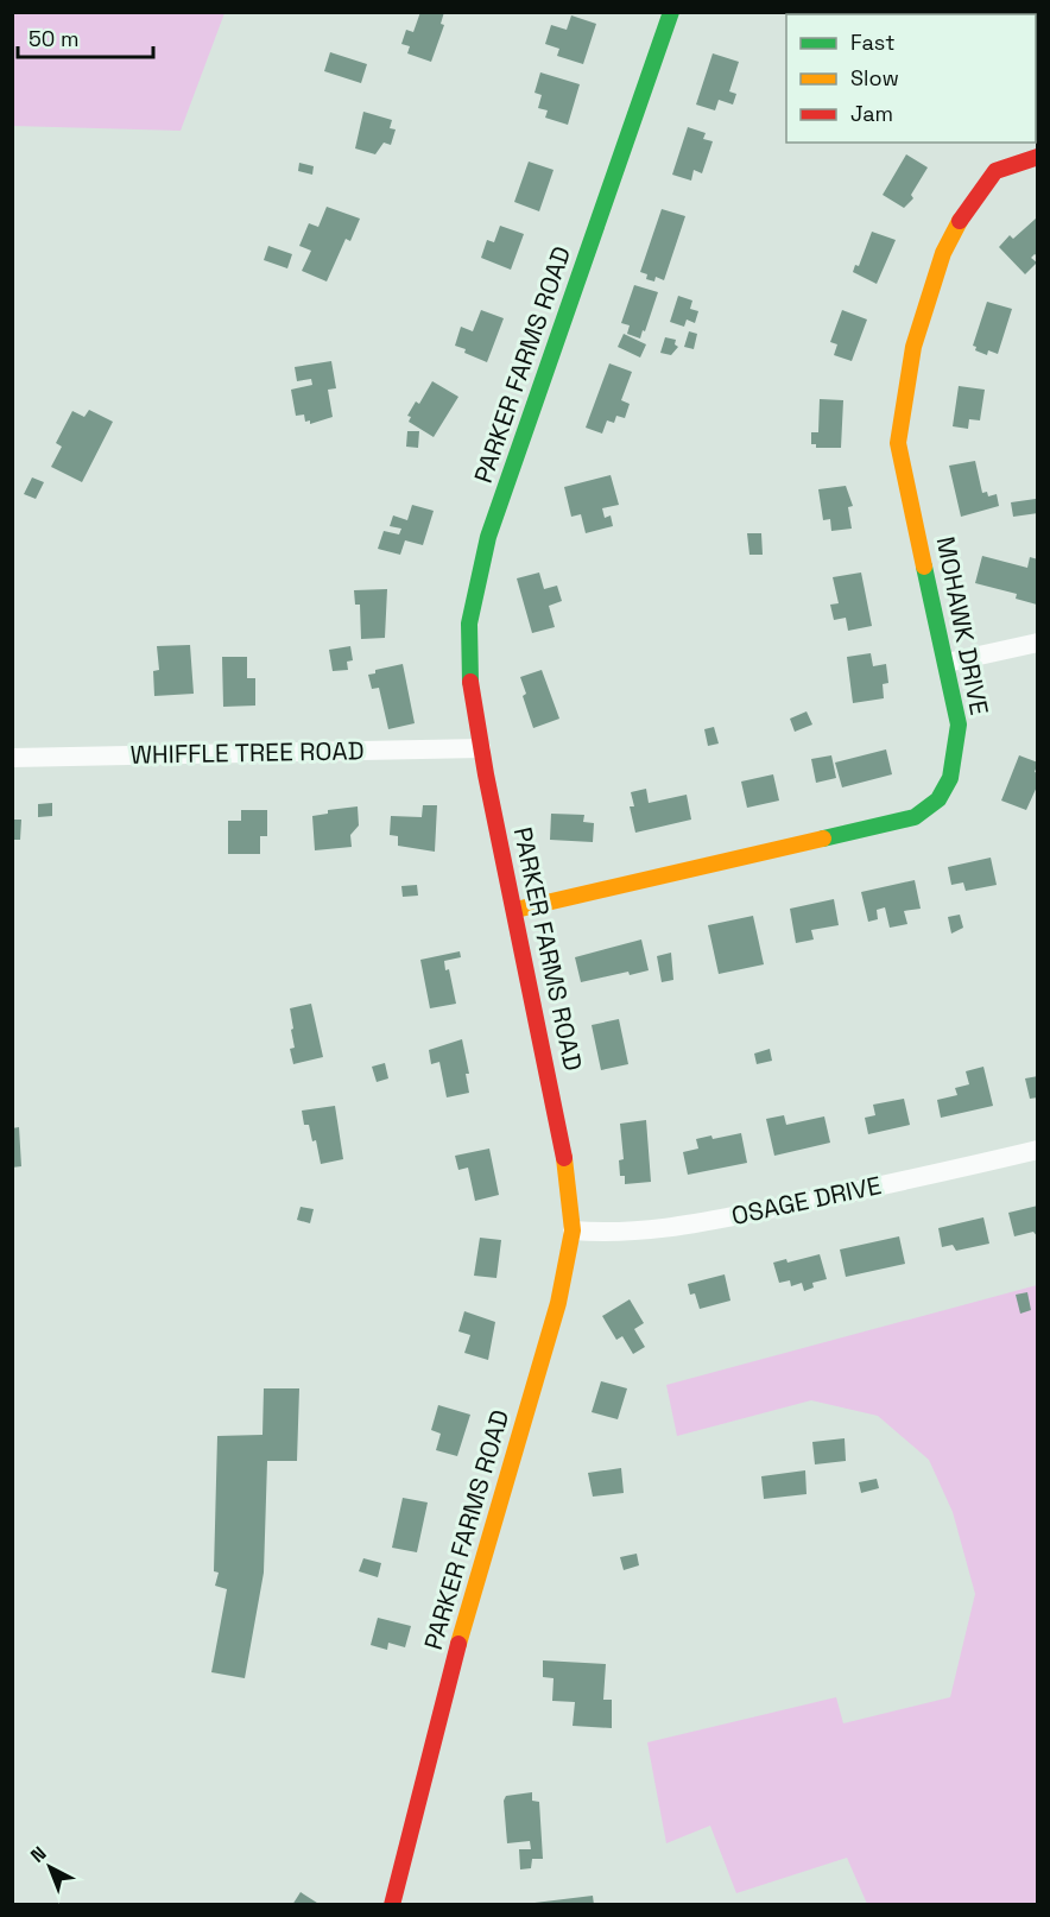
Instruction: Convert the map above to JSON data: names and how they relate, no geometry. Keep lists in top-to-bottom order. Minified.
{"streets":{"street":["PARKER FARMS ROAD","MOHAWK DRIVE","WHIFFLE TREE ROAD","OSAGE DRIVE"]},"crossings":[["PARKER FARMS ROAD","MOHAWK DRIVE"],["PARKER FARMS ROAD","WHIFFLE TREE ROAD"],["PARKER FARMS ROAD","OSAGE DRIVE"]],"legend":["Fast","Slow","Jam"],"scale_bar":"50 m","north":"top left"}
